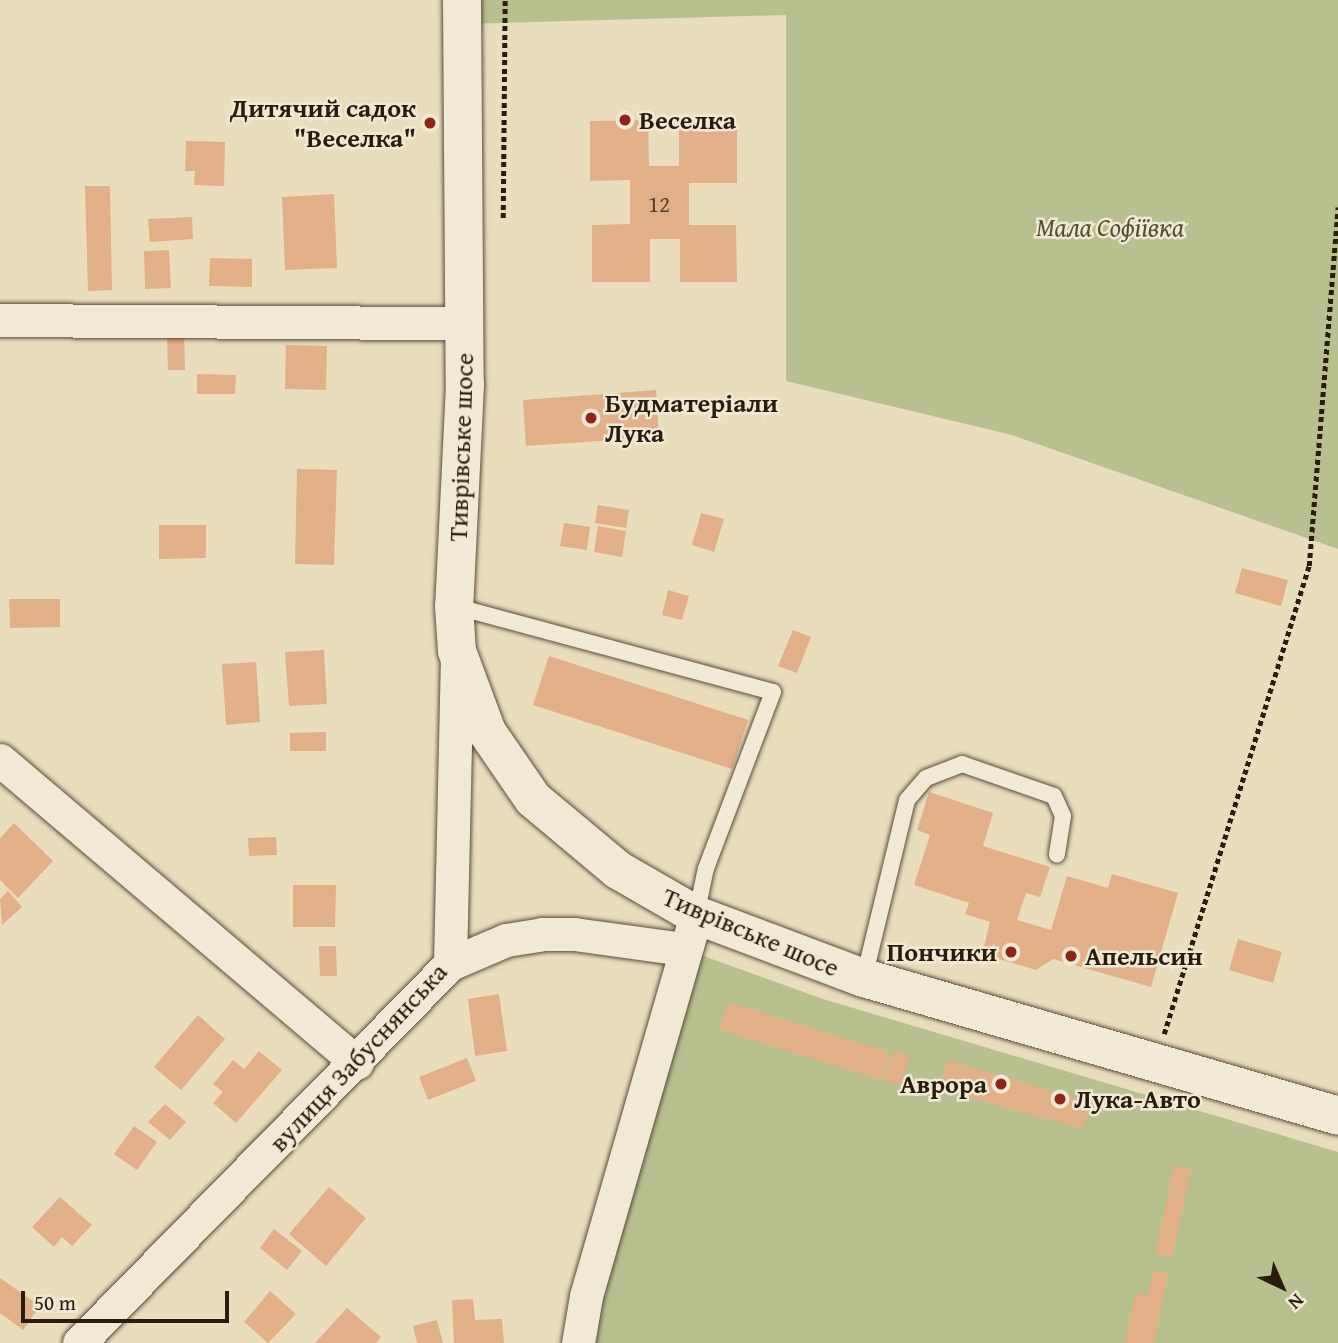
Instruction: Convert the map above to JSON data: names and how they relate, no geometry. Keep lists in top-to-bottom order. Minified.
{"streets":{"main road":["Тиврівське шосе"],"street":["вулиця Забуснянська"]},"crossings":[["Тиврівське шосе","вулиця Забуснянська"]],"parks":["Мала Софіївка"],"places":["Веселка","Дитячий садок \"Веселка\"","Будматеріали Лука","Пончики","Апельсин","Аврора","Лука-Авто"],"house_numbers":["12"],"scale_bar":"50 m","north":"bottom right"}
